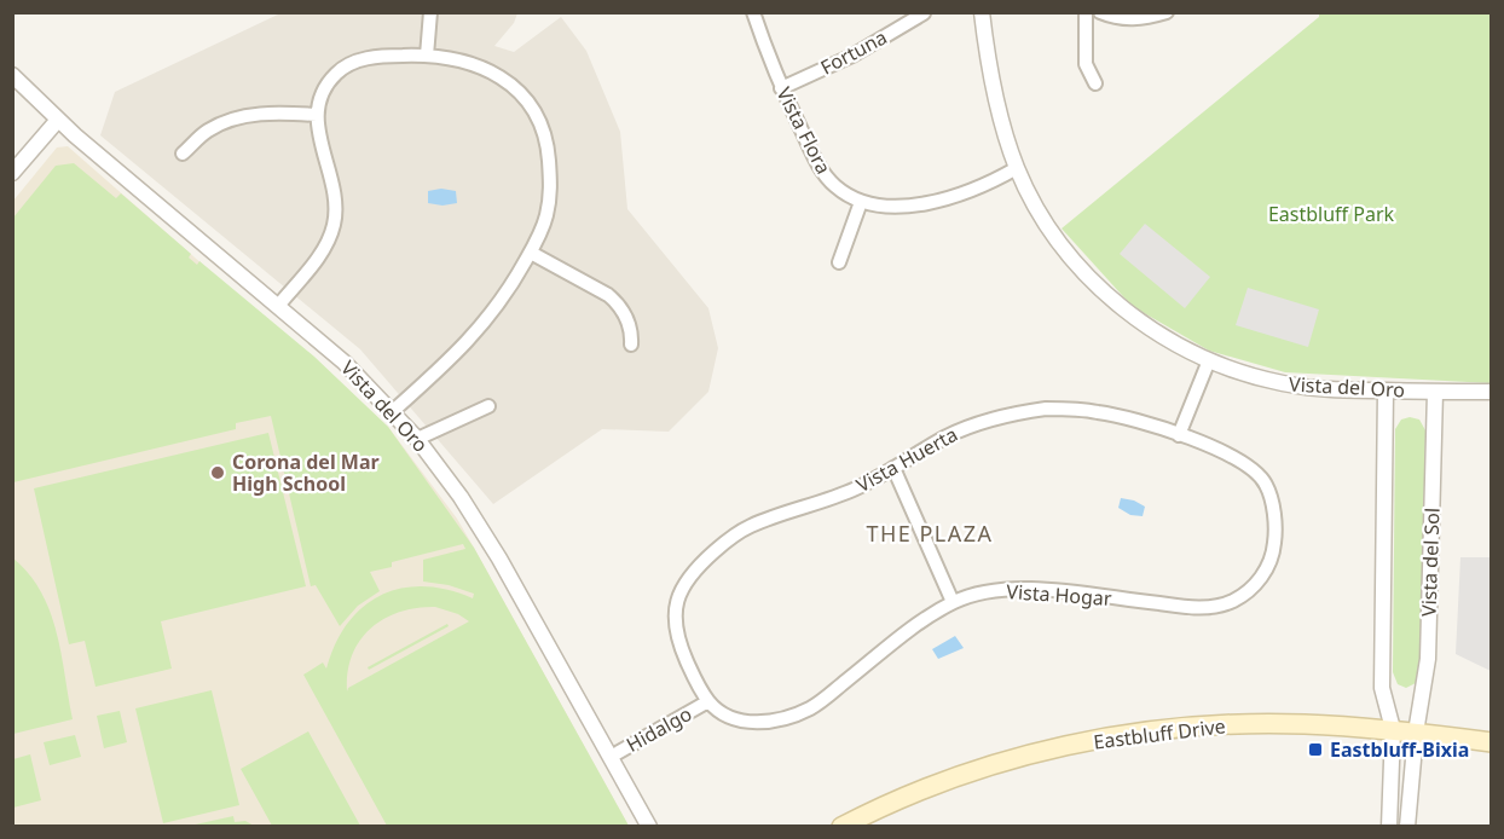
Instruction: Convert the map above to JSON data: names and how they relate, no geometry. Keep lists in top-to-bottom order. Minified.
{"streets":{"main road":["Eastbluff Drive"],"street":["Fortuna","Vista Flora","Vista del Oro","Vista Huerta","Vista del Sol","Vista Hogar","Hidalgo"]},"crossings":[["Fortuna","Vista Flora"],["Vista Flora","Vista del Oro"],["Vista del Oro","Vista del Sol"],["Vista del Oro","Hidalgo"],["Vista Huerta","Vista Hogar"],["Vista Huerta","Hidalgo"],["Vista del Sol","Eastbluff Drive"],["Vista Hogar","Hidalgo"]],"districts":["THE PLAZA"],"parks":["Eastbluff Park"],"places":{"other":["Corona del Mar High School"],"transit":["Eastbluff-Bixia"]}}
